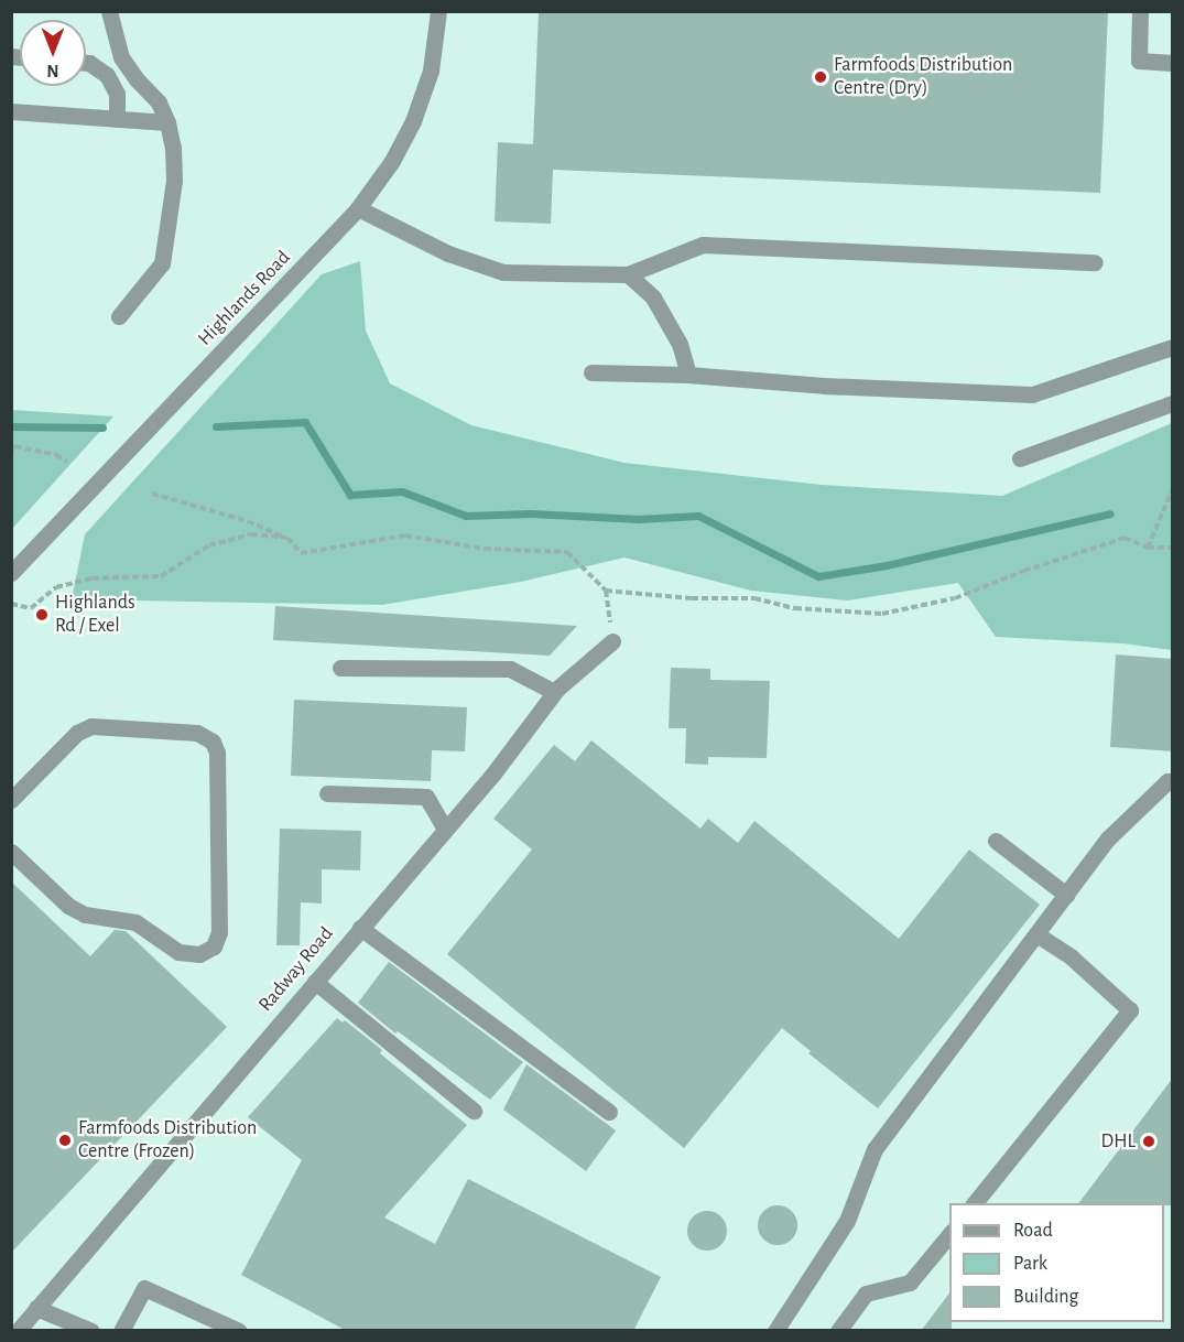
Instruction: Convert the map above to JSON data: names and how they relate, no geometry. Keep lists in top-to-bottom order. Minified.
{"streets":{"street":["Highlands Road","Radway Road"]},"places":["Farmfoods Distribution Centre (Dry)","Highlands Rd / Exel","Farmfoods Distribution Centre (Frozen)","DHL"],"legend":["Road","Park","Building"],"north":"bottom"}
